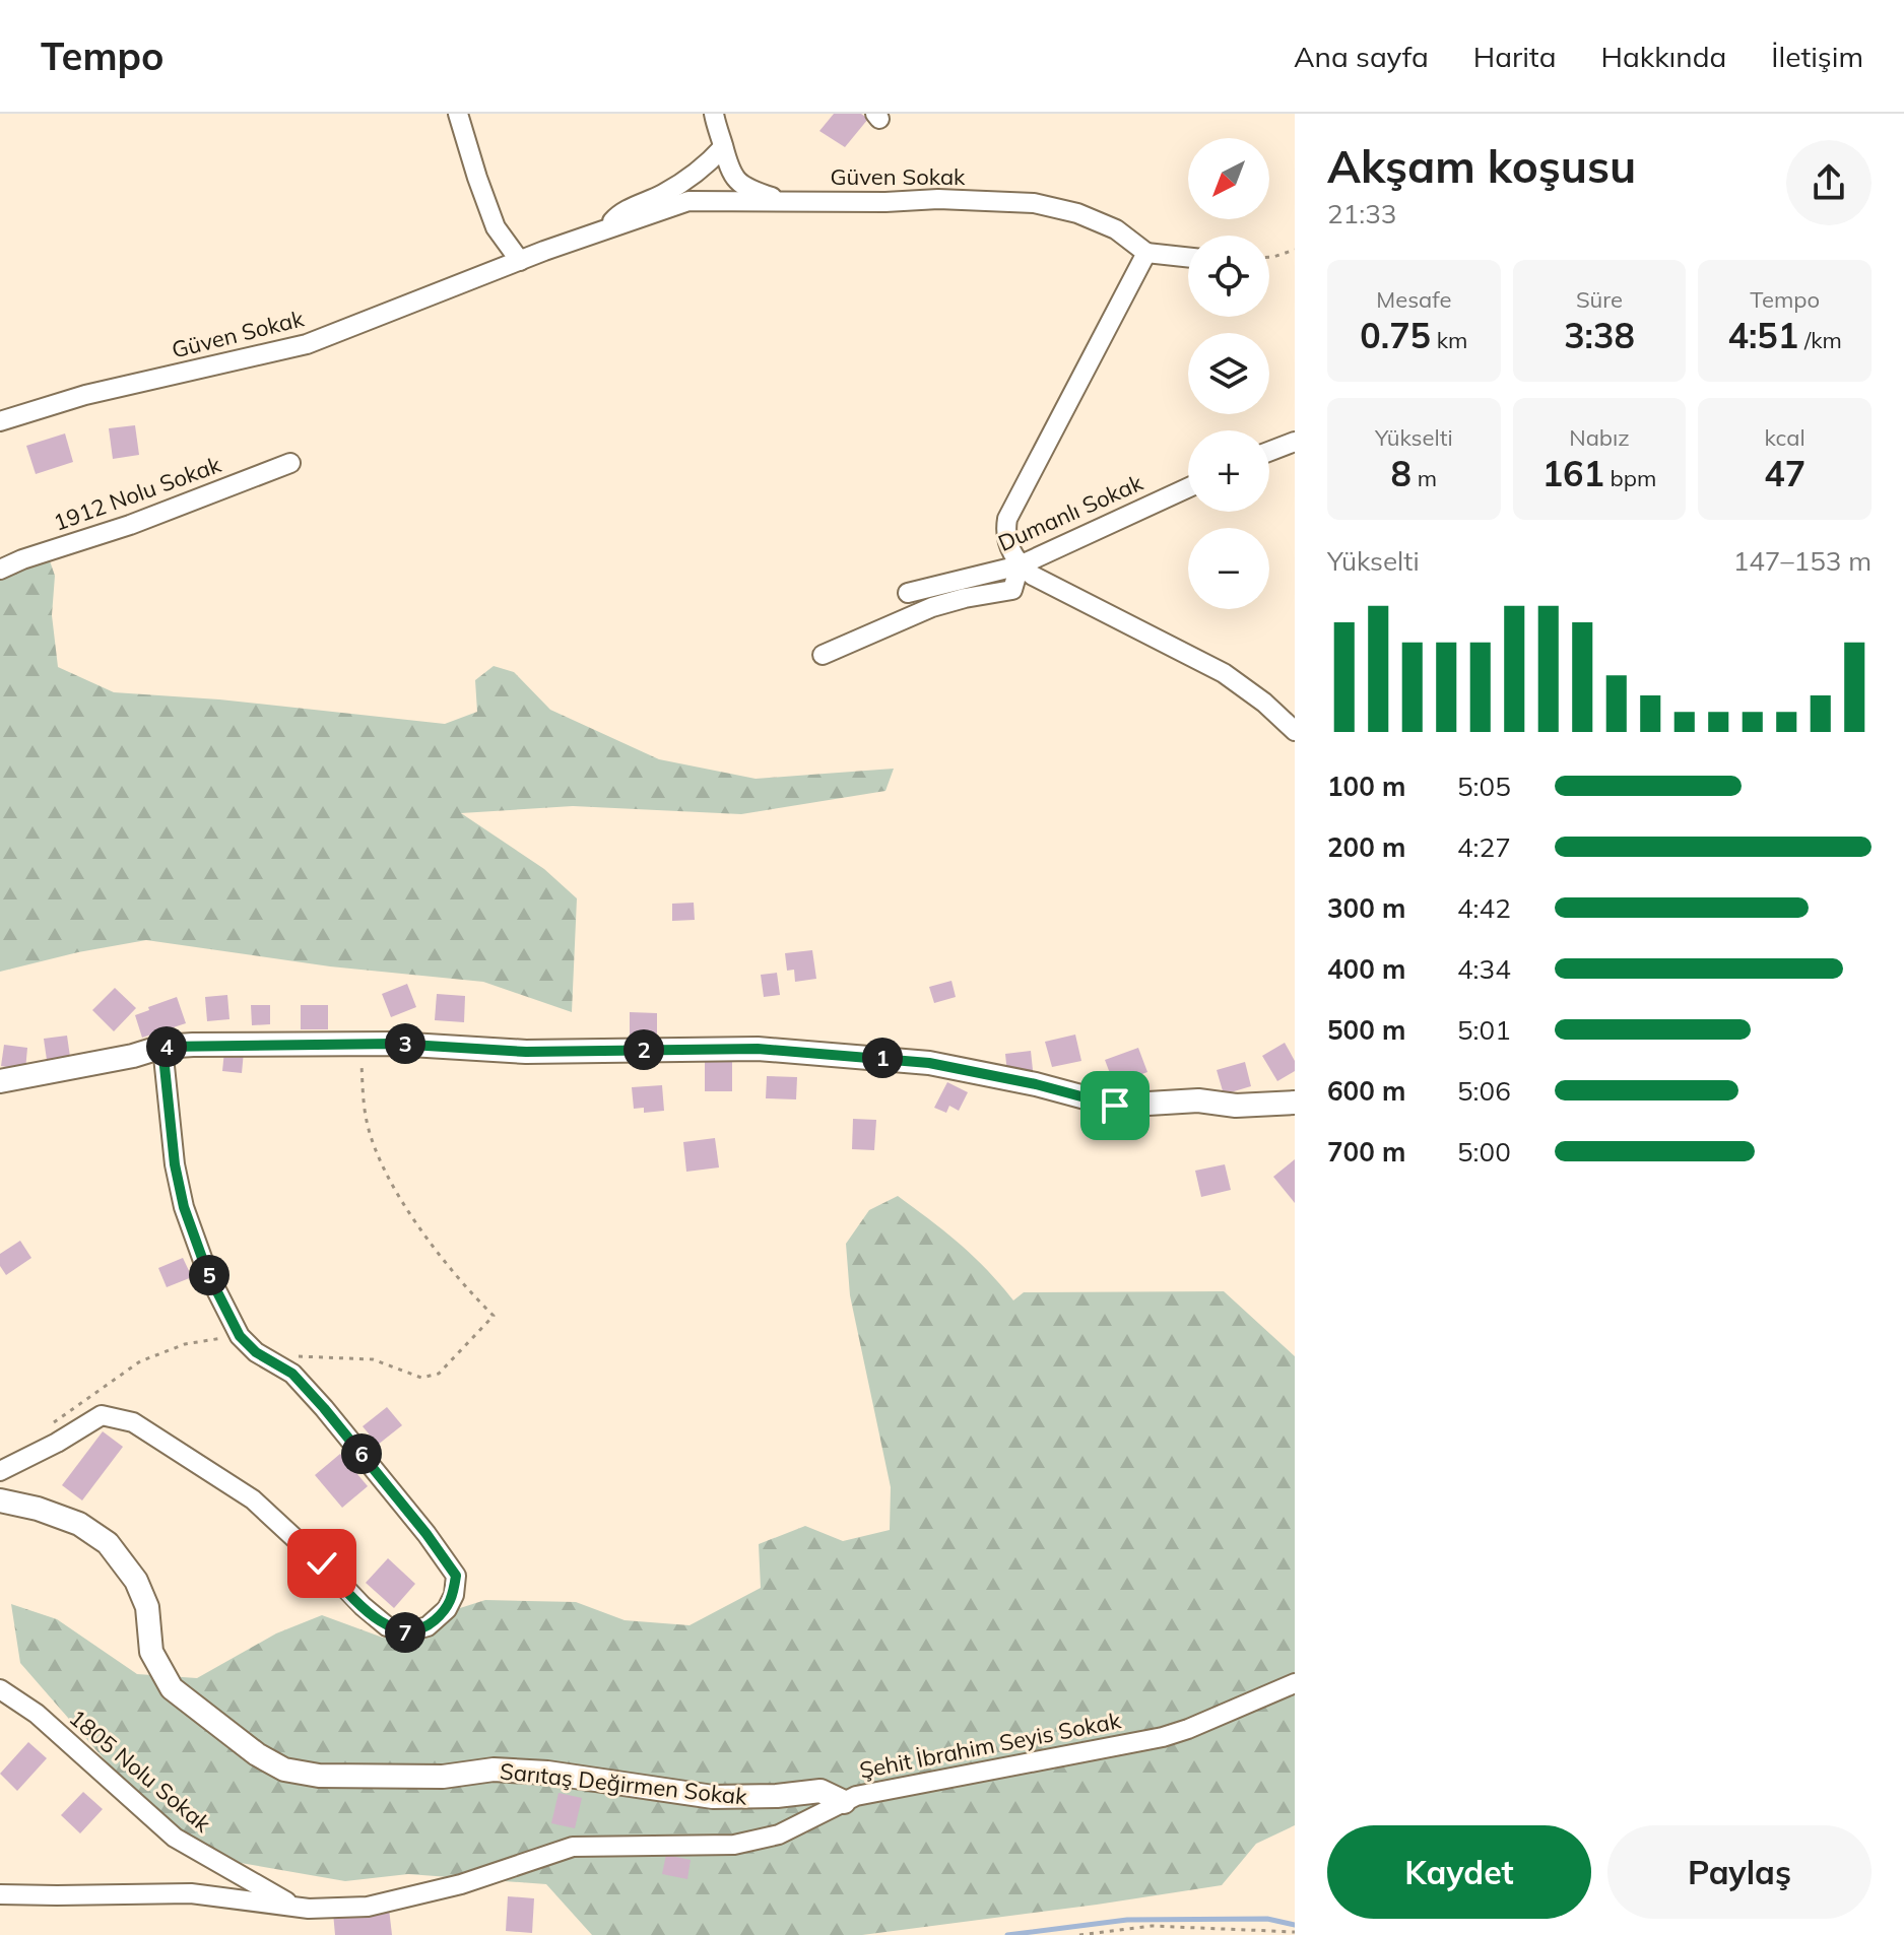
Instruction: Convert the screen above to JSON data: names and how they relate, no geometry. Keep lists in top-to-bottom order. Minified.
{"streets":{"street":["Güven Sokak","1912 Nolu Sokak","Dumanlı Sokak","Şehit İbrahim Seyis Sokak","1805 Nolu Sokak","Sarıtaş Değirmen Sokak"]},"crossings":[["Şehit İbrahim Seyis Sokak","1805 Nolu Sokak"],["Şehit İbrahim Seyis Sokak","Sarıtaş Değirmen Sokak"]],"north":"bottom left","page":{"header":"Tempo","nav":["Ana sayfa","Harita","Hakkında","İletişim"],"heading":["Akşam koşusu","21:33"],"map_buttons":["+","−"],"stats":[["Mesafe","0.75 km"],["Süre","3:38"],["Tempo","4:51 /km"],["Yükselti","8 m"],["Nabız","161 bpm"],["kcal","47"]],"chart":["Yükselti","147–153 m"],"list":[{"name":"100 m","note":"5:05"},{"name":"200 m","note":"4:27"},{"name":"300 m","note":"4:42"},{"name":"400 m","note":"4:34"},{"name":"500 m","note":"5:01"},{"name":"600 m","note":"5:06"},{"name":"700 m","note":"5:00"}],"pins":["3","4","2","1","5","6","7"],"buttons":["Kaydet","Paylaş"]}}
